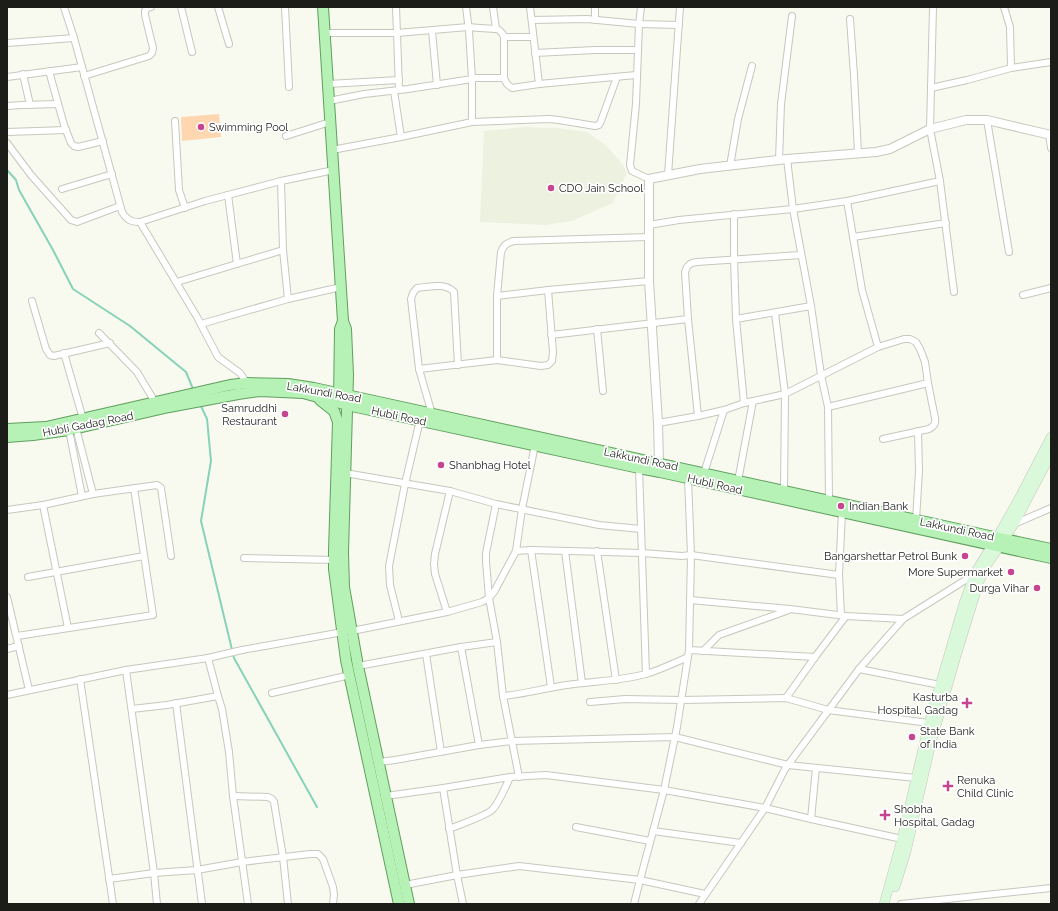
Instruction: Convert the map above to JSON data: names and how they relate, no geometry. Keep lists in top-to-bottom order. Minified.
{"streets":{"main road":["Lakkundi Road","Hubli Road","Hubli Gadag Road"]},"crossings":[["Lakkundi Road","Hubli Road"],["Lakkundi Road","Hubli Gadag Road"],["Hubli Road","Hubli Gadag Road"]],"places":{"other":["Swimming Pool","CDO Jain School","Samruddhi Restaurant","Shanbhag Hotel","Indian Bank","Bangarshettar Petrol Bunk","More Supermarket","Durga Vihar","State Bank of India"],"health":["Kasturba Hospital, Gadag","Renuka Child Clinic","Shobha Hospital, Gadag"]}}
